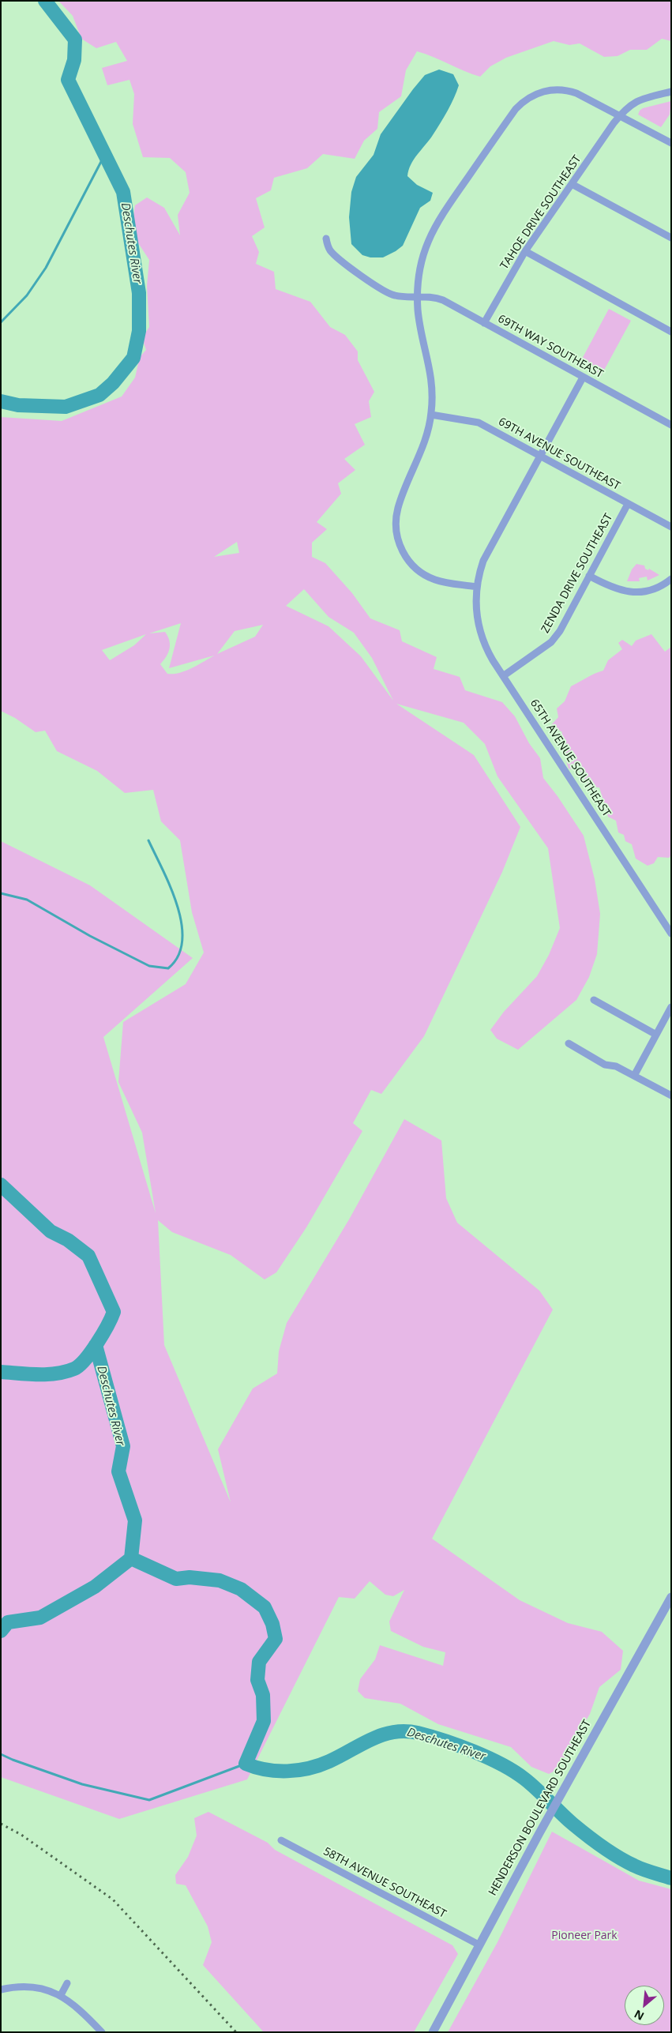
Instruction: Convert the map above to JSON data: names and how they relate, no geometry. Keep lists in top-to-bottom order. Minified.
{"streets":{"street":["TAHOE DRIVE SOUTHEAST","69TH WAY SOUTHEAST","69TH AVENUE SOUTHEAST","ZENDA DRIVE SOUTHEAST","65TH AVENUE SOUTHEAST","HENDERSON BOULEVARD SOUTHEAST","58TH AVENUE SOUTHEAST"]},"crossings":[["TAHOE DRIVE SOUTHEAST","69TH WAY SOUTHEAST"],["69TH WAY SOUTHEAST","65TH AVENUE SOUTHEAST"],["69TH AVENUE SOUTHEAST","ZENDA DRIVE SOUTHEAST"],["69TH AVENUE SOUTHEAST","65TH AVENUE SOUTHEAST"],["ZENDA DRIVE SOUTHEAST","65TH AVENUE SOUTHEAST"],["HENDERSON BOULEVARD SOUTHEAST","58TH AVENUE SOUTHEAST"]],"water":["Deschutes River"],"parks":["Pioneer Park"],"north":"bottom left"}
